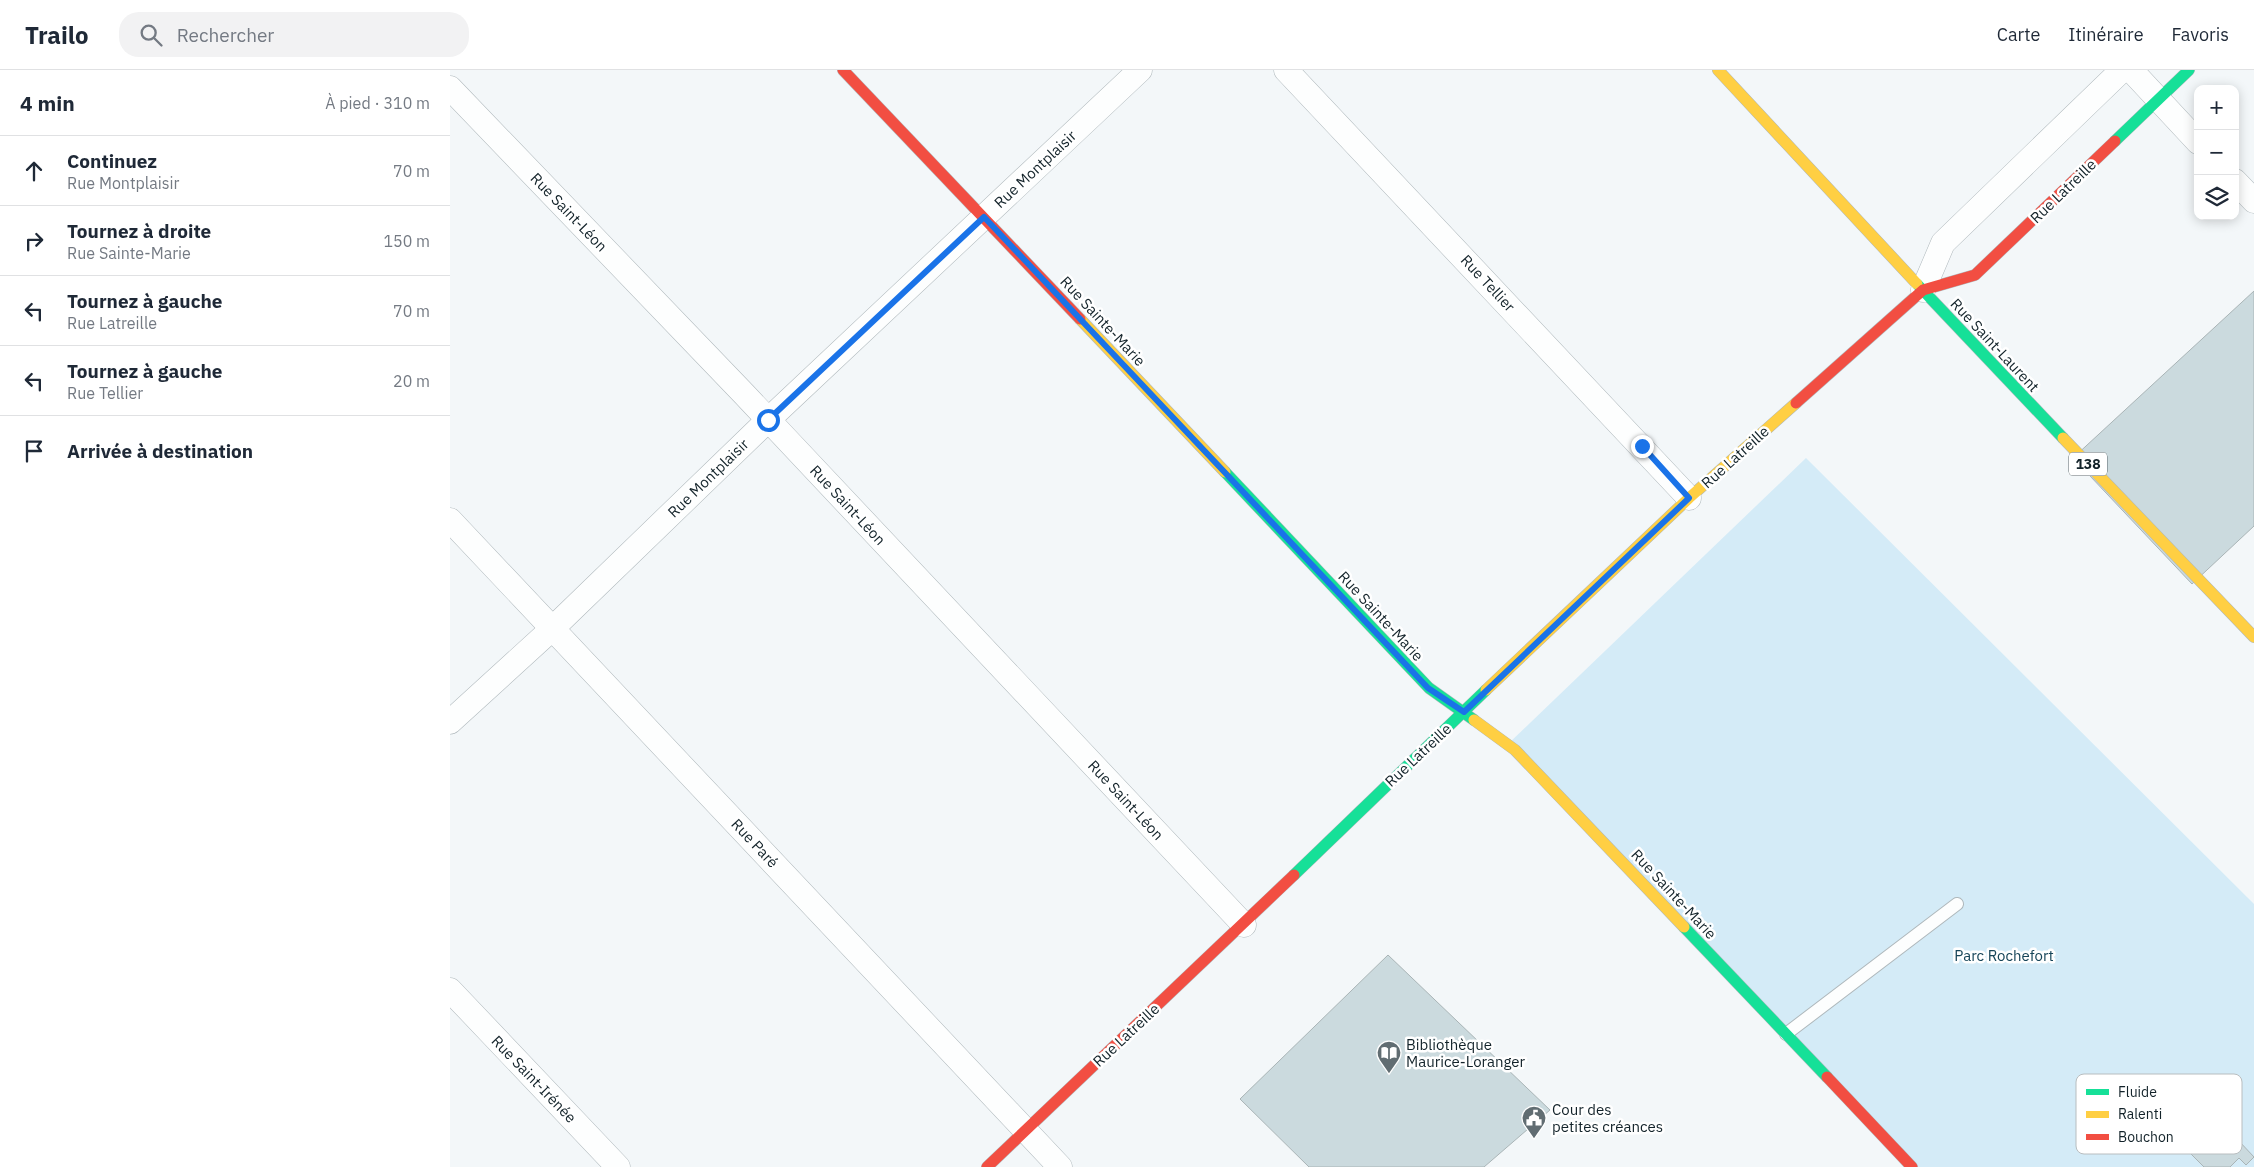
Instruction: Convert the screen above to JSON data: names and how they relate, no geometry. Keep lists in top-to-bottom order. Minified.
{"streets":{"street":["Rue Montplaisir","Rue Latreille","Rue Saint-Léon","Rue Tellier","Rue Sainte-Marie","Rue Saint-Laurent","138","Rue Paré","Rue Saint-Irénée"]},"crossings":[["Rue Montplaisir","Rue Saint-Léon"],["Rue Montplaisir","Rue Sainte-Marie"],["Rue Montplaisir","Rue Paré"],["Rue Latreille","Rue Saint-Léon"],["Rue Latreille","Rue Tellier"],["Rue Latreille","Rue Sainte-Marie"],["Rue Latreille","Rue Saint-Laurent"],["Rue Latreille","Rue Paré"]],"parks":["Parc Rochefort"],"places":{"library":["Bibliothèque Maurice-Loranger"],"public building":["Cour des petites créances"]},"legend":["Fluide","Ralenti","Bouchon"],"page":{"header":"Trailo","search":"Rechercher","nav":["Carte","Itinéraire","Favoris"],"heading":["4 min","À pied · 310 m"],"map_buttons":["+","−"],"list":[["Continuez","Rue Montplaisir","70 m"],["Tournez à droite","Rue Sainte-Marie","150 m"],["Tournez à gauche","Rue Latreille","70 m"],["Tournez à gauche","Rue Tellier","20 m"],"Arrivée à destination"]}}
